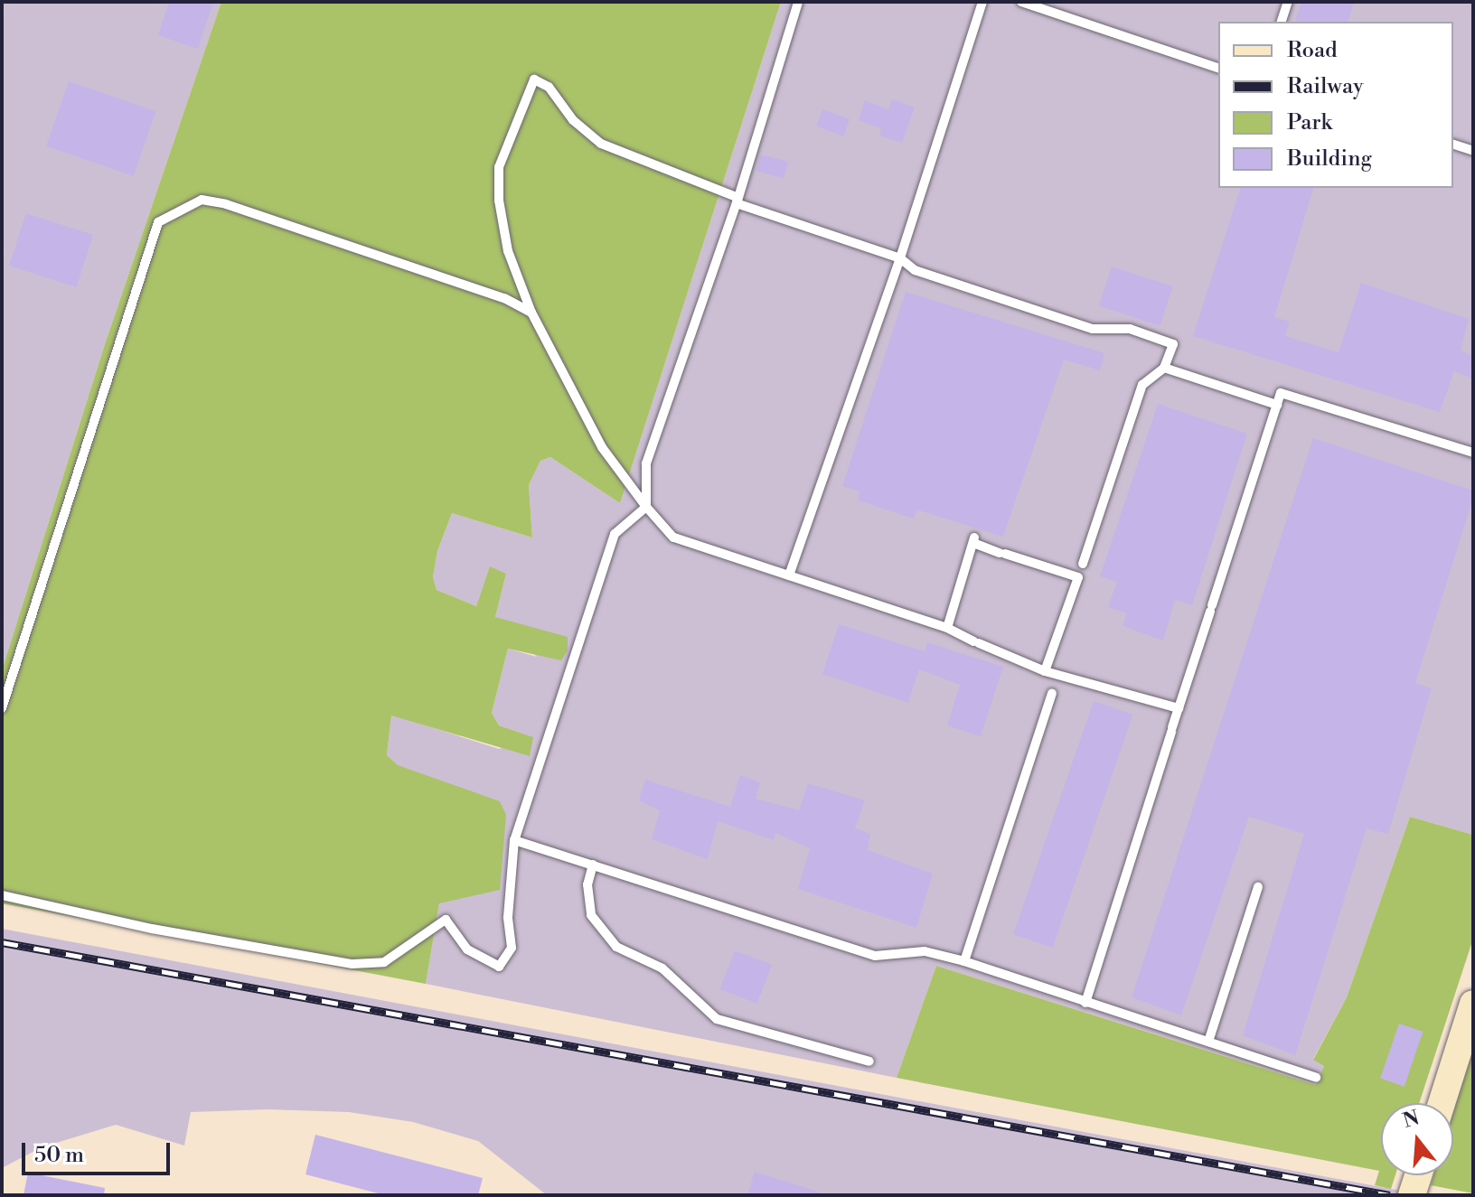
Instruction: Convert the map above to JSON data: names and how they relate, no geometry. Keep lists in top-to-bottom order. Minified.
{"legend":["Road","Railway","Park","Building"],"scale_bar":"50 m","north":"top"}
